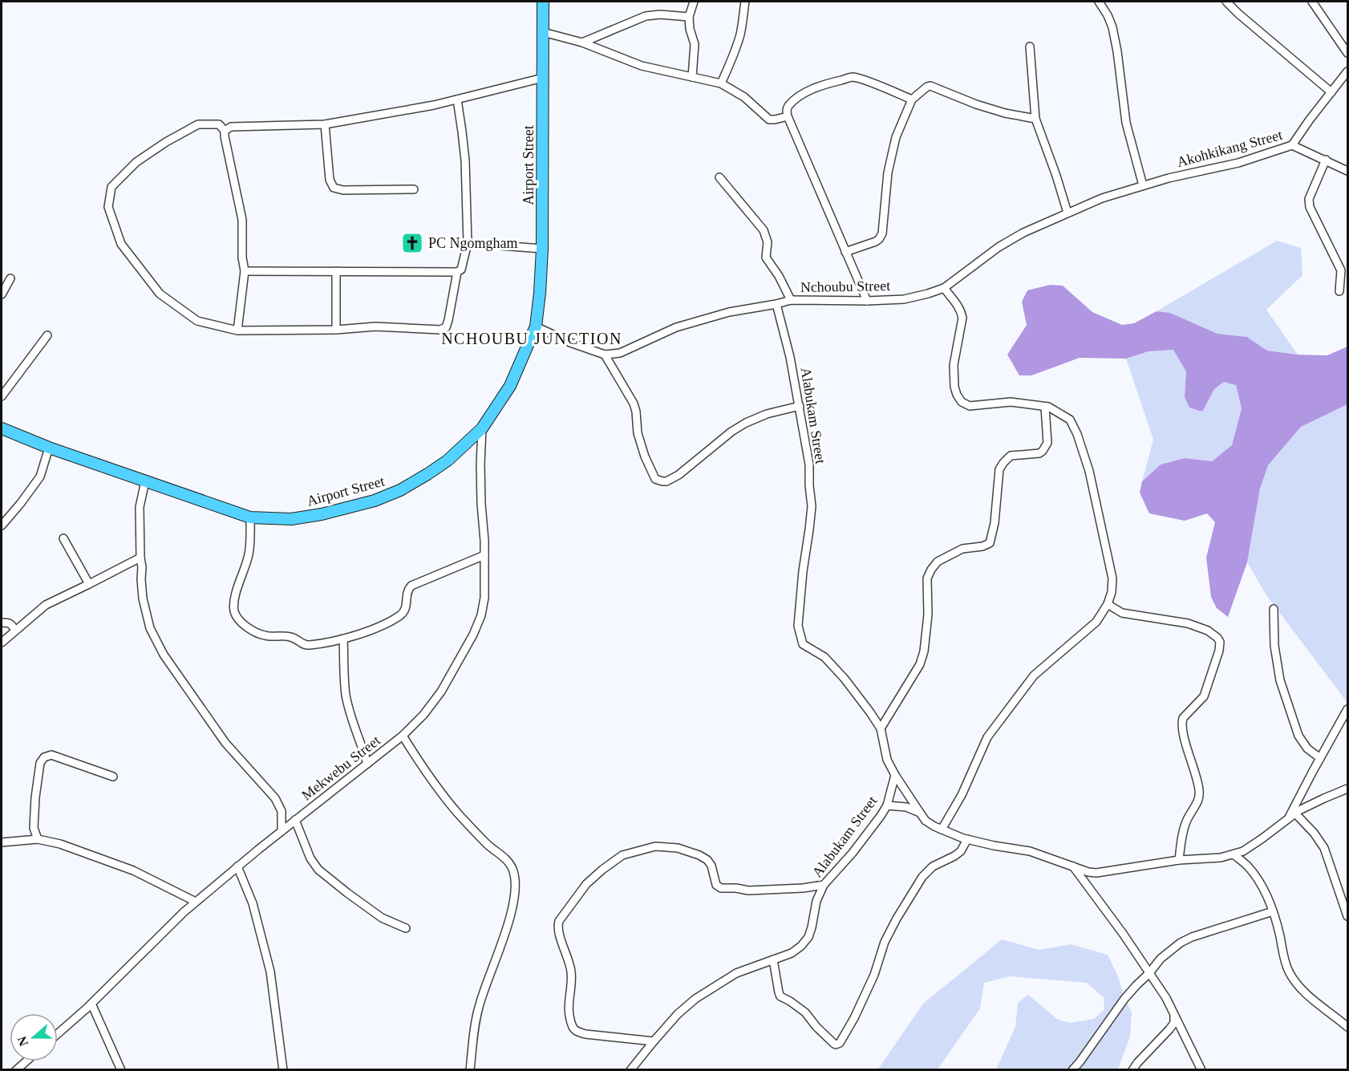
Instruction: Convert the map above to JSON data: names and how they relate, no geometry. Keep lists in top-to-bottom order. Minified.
{"streets":{"highway":["Airport Street"],"street":["Akohkikang Street","Nchoubu Street","Alabukam Street","Mekwebu Street"]},"crossings":[["Akohkikang Street","Nchoubu Street"],["Airport Street","Mekwebu Street"],["Nchoubu Street","Alabukam Street"]],"districts":["NCHOUBU JUNCTION"],"places":{"church":["PC Ngomgham"]},"north":"left"}
